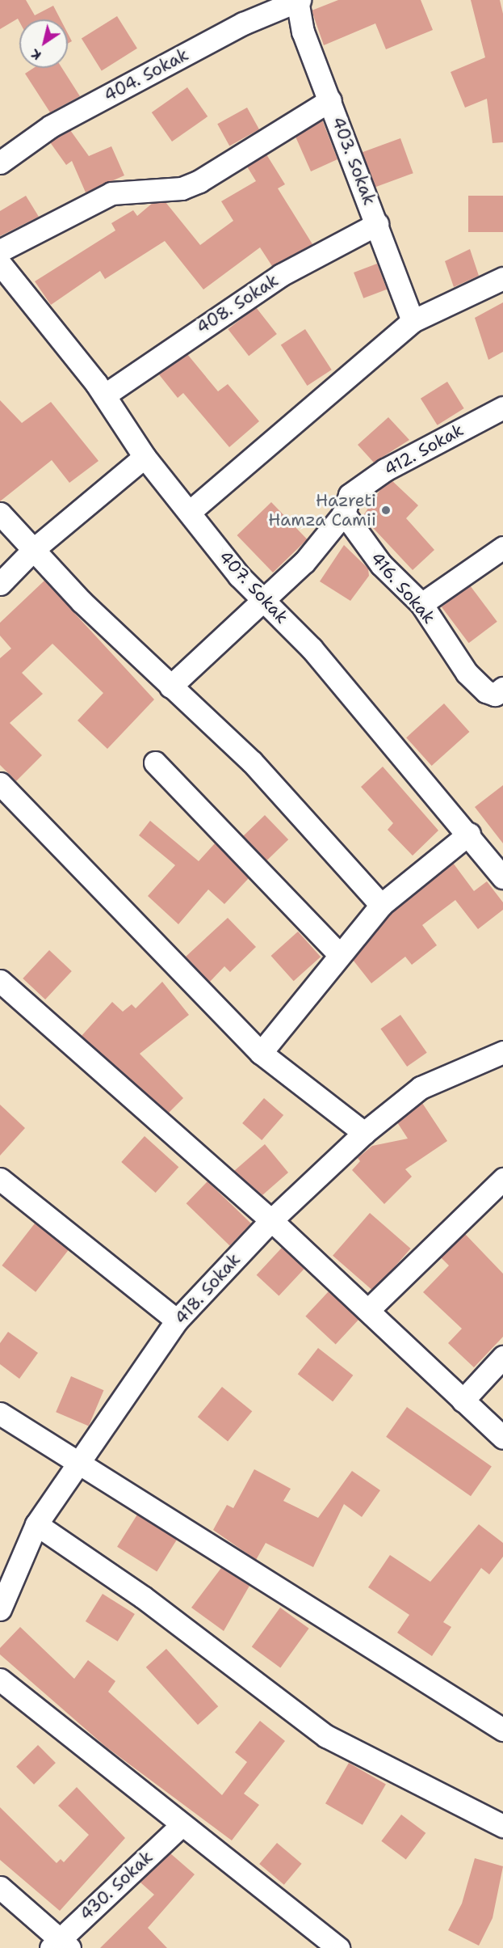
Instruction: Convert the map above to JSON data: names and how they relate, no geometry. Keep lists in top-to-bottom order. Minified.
{"streets":{"street":["404. Sokak","403. Sokak","408. Sokak","412. Sokak","407. Sokak","416. Sokak","418. Sokak","430. Sokak"]},"crossings":[["404. Sokak","403. Sokak"],["403. Sokak","408. Sokak"],["408. Sokak","407. Sokak"],["412. Sokak","407. Sokak"],["412. Sokak","416. Sokak"]],"places":["Hazreti Hamza Camii"],"north":"bottom left"}
